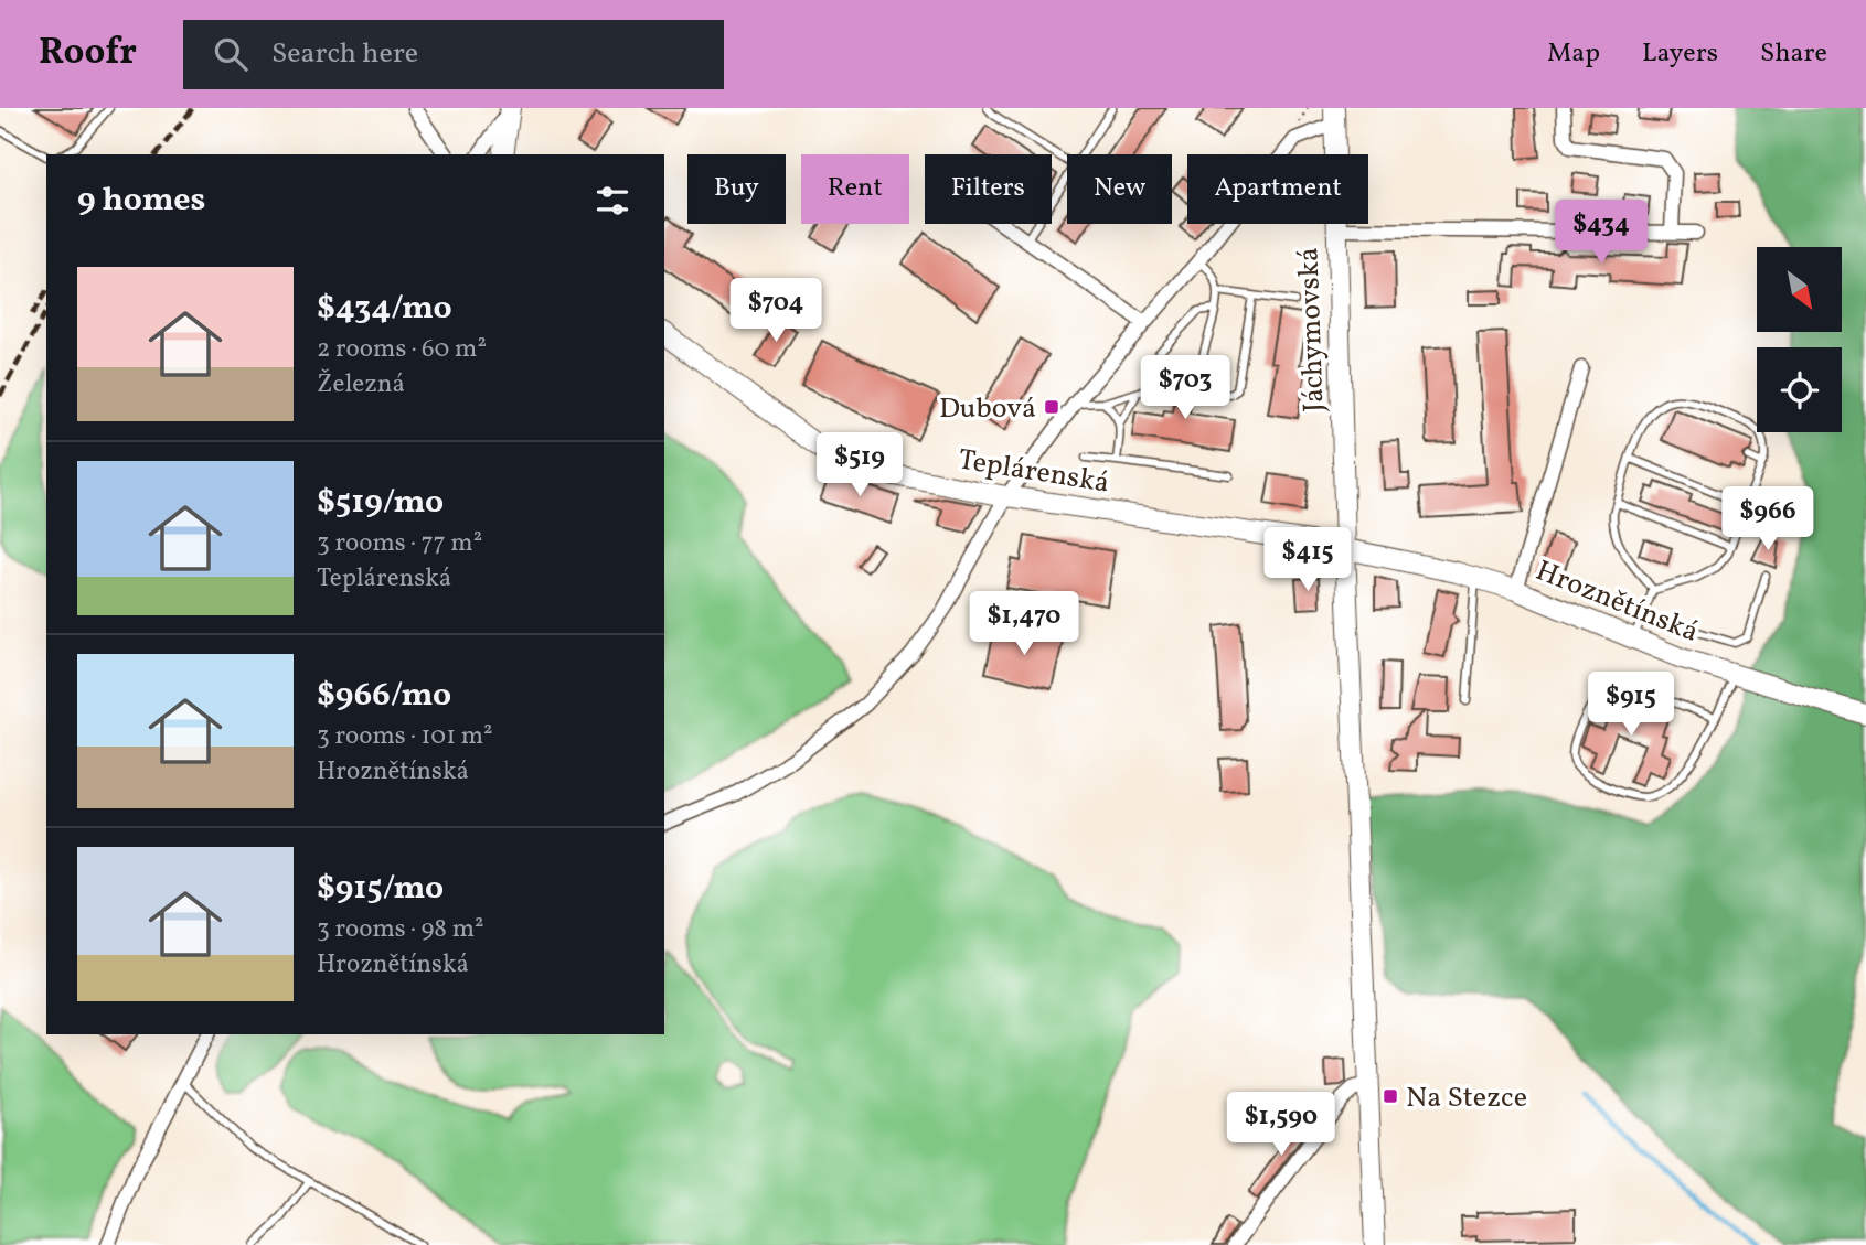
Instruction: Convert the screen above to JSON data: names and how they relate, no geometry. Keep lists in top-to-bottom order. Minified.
{"streets":{"street":["Jáchymovská","Teplárenská","Hroznětínská"]},"crossings":[["Jáchymovská","Teplárenská"],["Jáchymovská","Hroznětínská"],["Teplárenská","Hroznětínská"]],"places":{"transit":["Dubová","Na Stezce"]},"north":"bottom right","page":{"header":"Roofr","search":"Search here","nav":["Map","Layers","Share"],"chip":["Buy","Rent","Filters","New","Apartment"],"heading":"9 homes","price":["$434","$704","$703","$519","$966","$415","$1,470","$915","$1,590"],"list":[{"name":"$434/mo","note":"2 rooms · 60 m² · Železná"},{"name":"$519/mo","note":"3 rooms · 77 m² · Teplárenská"},{"name":"$966/mo","note":"3 rooms · 101 m² · Hroznětínská"},{"name":"$915/mo","note":"3 rooms · 98 m² · Hroznětínská"}]}}
